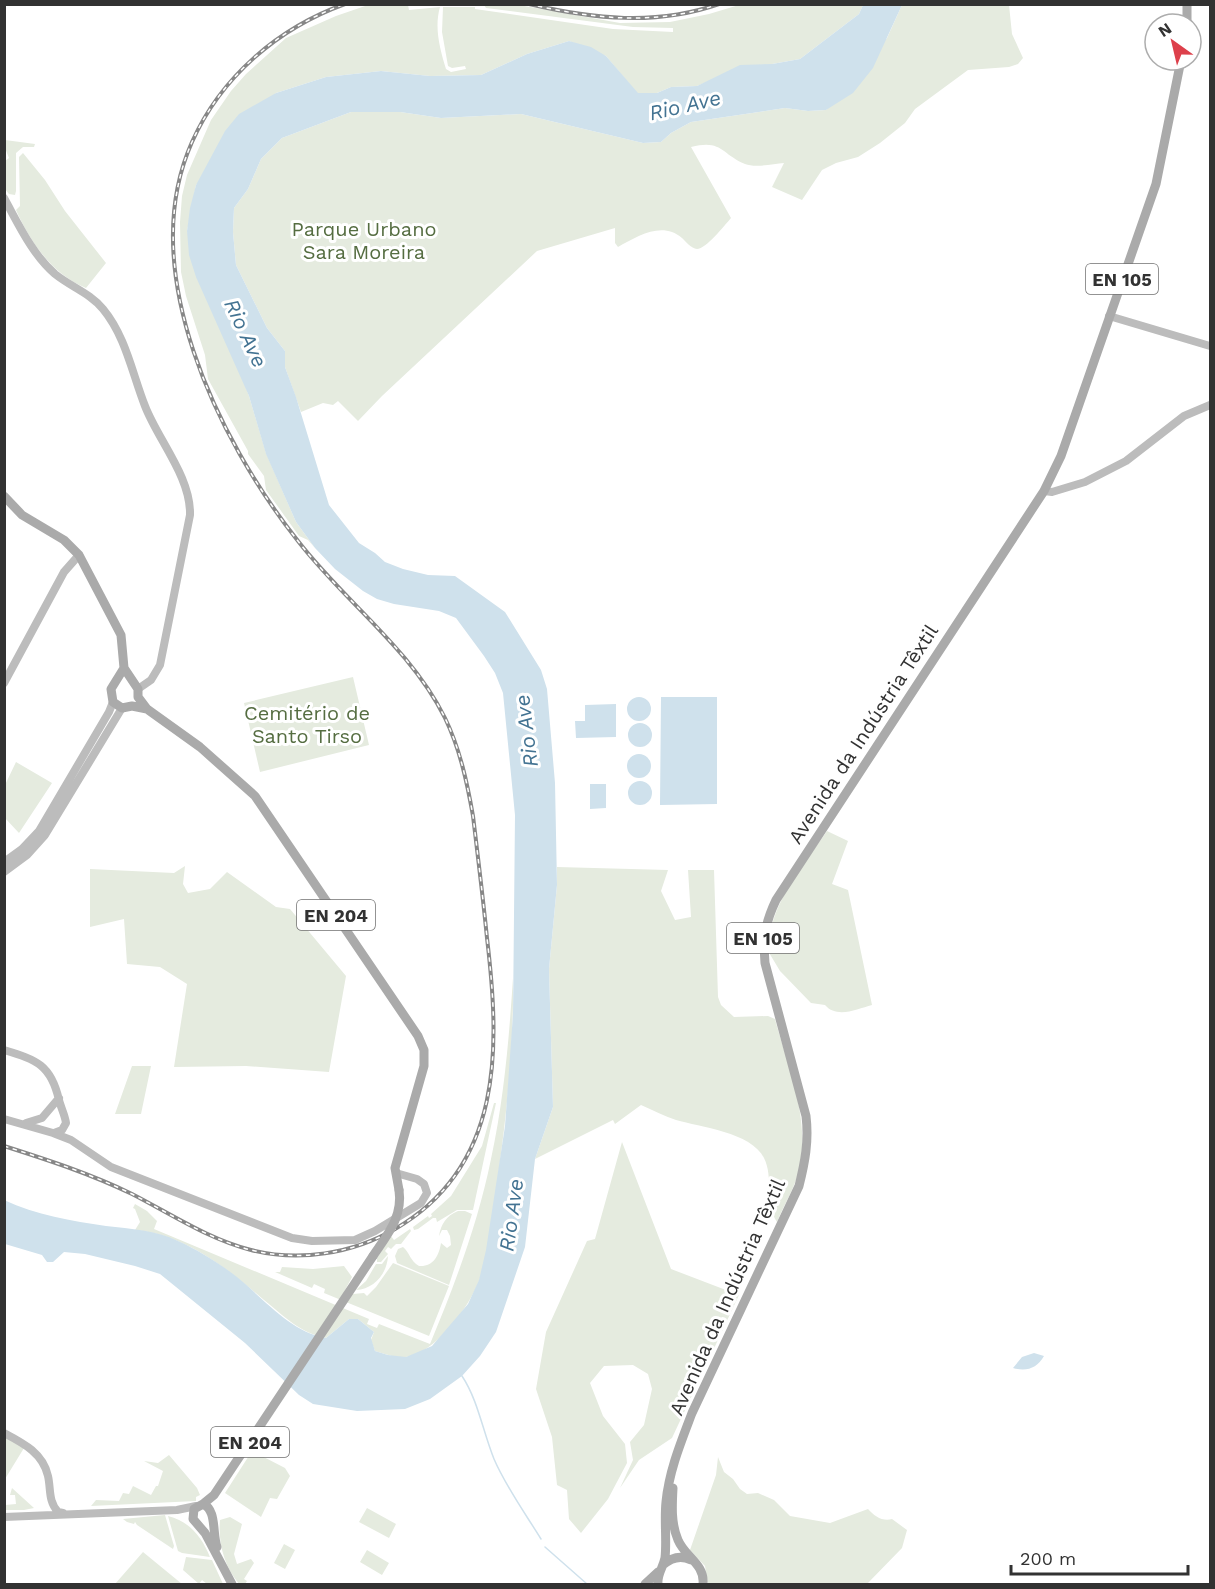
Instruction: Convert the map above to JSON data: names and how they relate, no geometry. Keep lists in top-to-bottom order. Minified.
{"streets":{"main road":["EN 105","Avenida da Indústria Têxtil","EN 204"]},"crossings":[["EN 105","Avenida da Indústria Têxtil"]],"water":["Rio Ave"],"parks":["Parque Urbano Sara Moreira","Cemitério de Santo Tirso"],"scale_bar":"200 m","north":"top left"}
